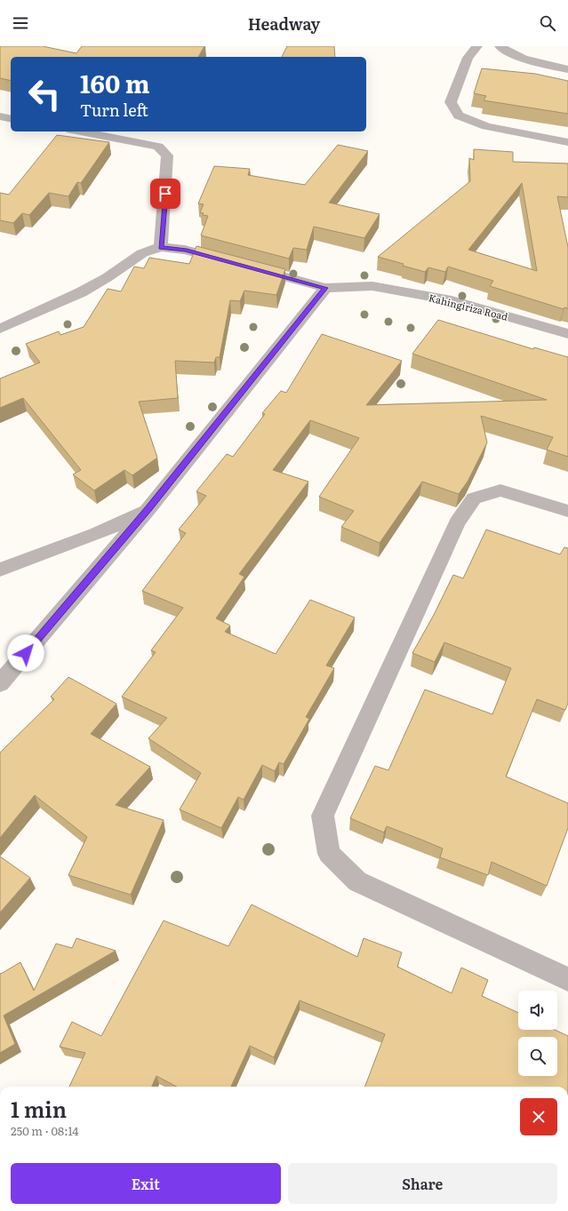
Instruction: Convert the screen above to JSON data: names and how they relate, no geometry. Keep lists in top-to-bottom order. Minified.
{"streets":{"street":["Kahingiriza Road"]},"page":{"header":"Headway","turn":["160 m","Turn left"],"heading":["1 min","250 m · 08:14"],"buttons":["Exit","Share"]}}
